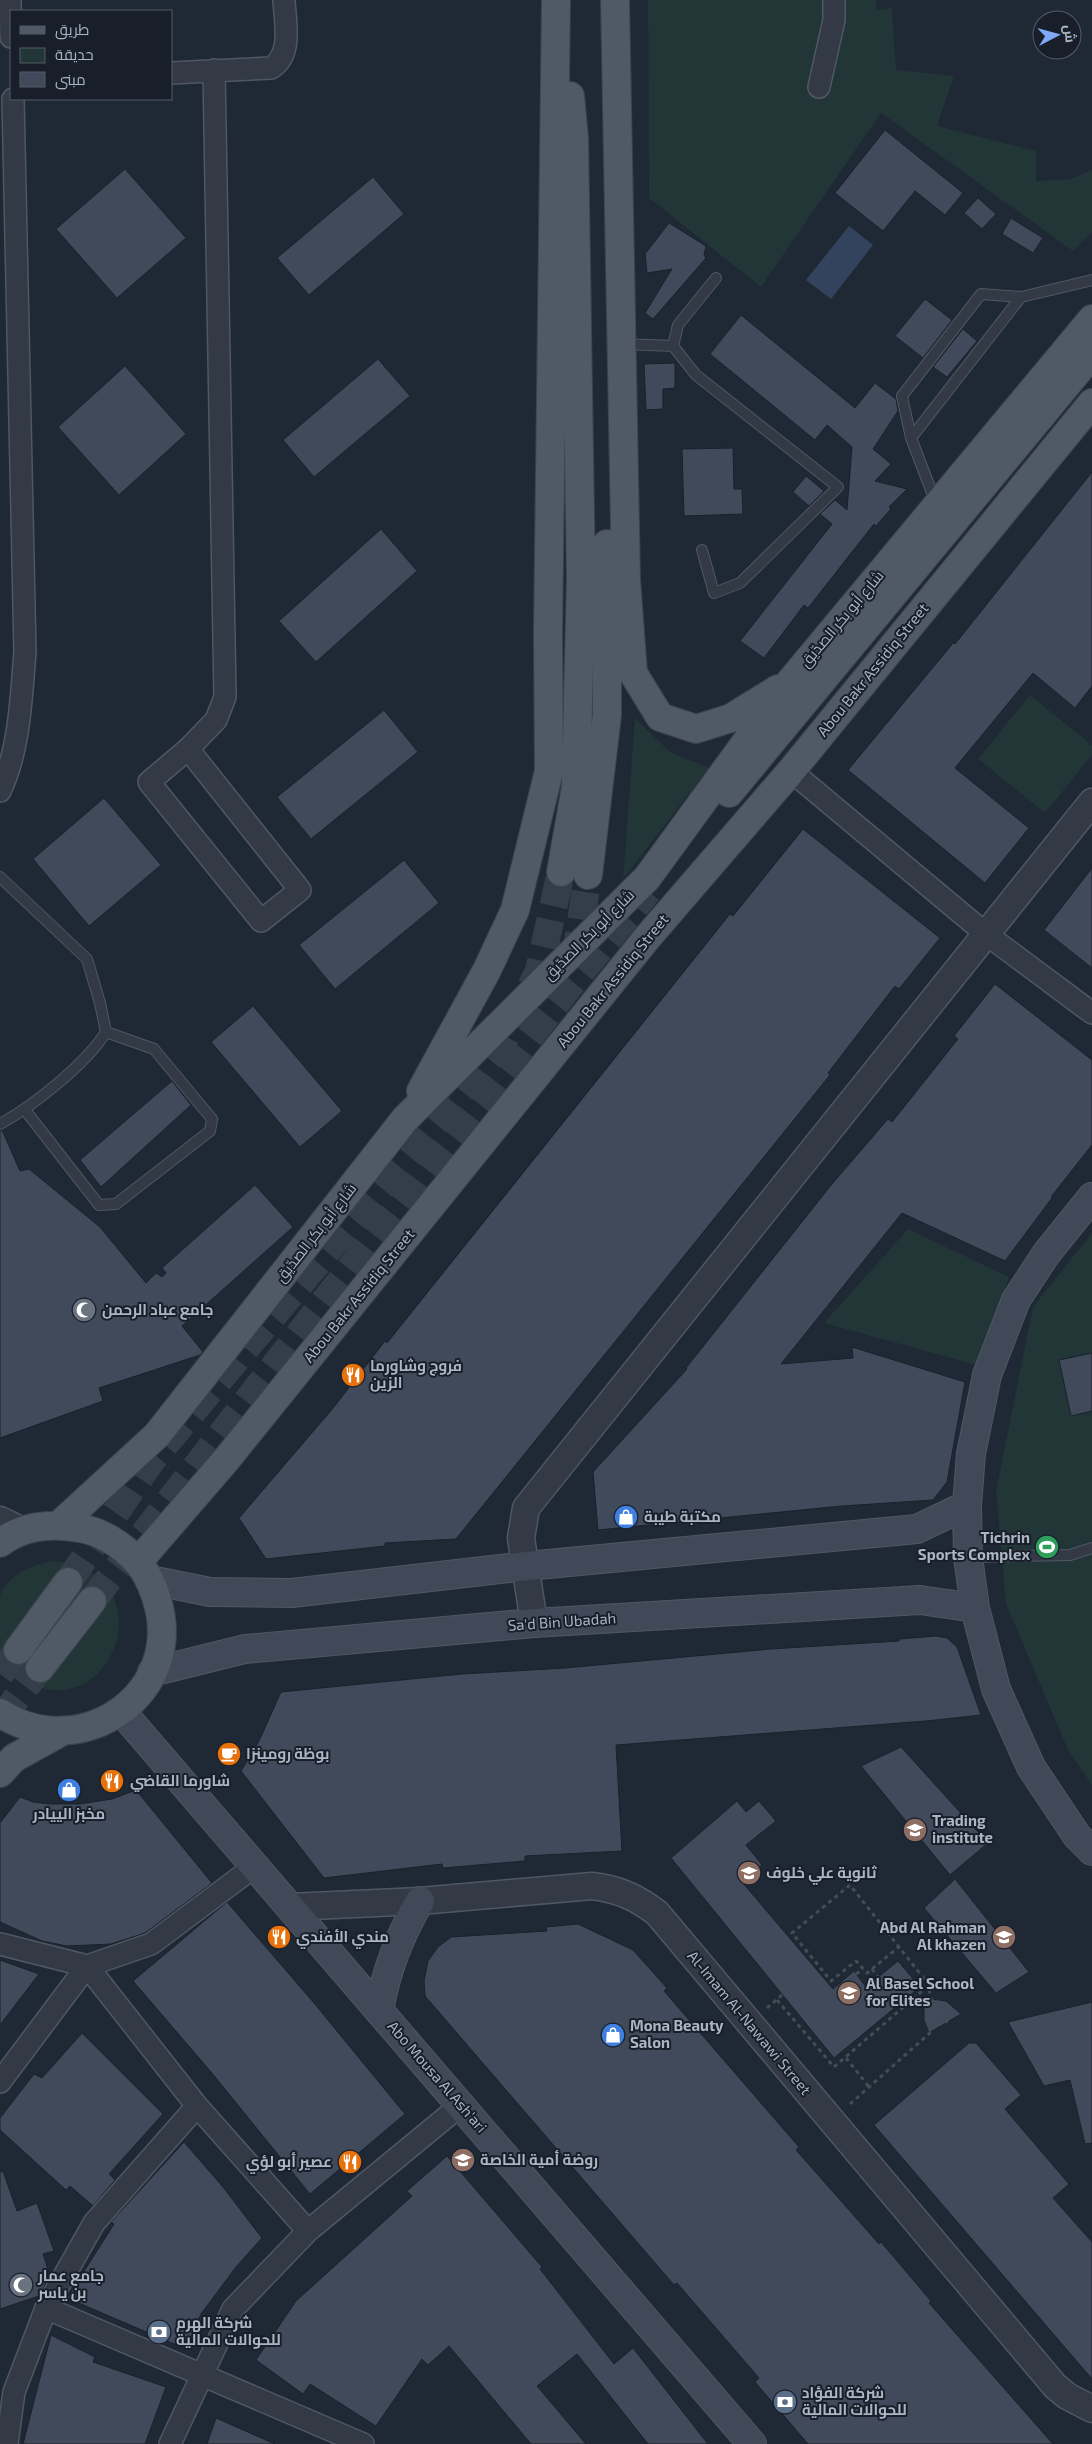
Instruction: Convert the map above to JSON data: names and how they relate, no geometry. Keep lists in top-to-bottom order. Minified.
{"streets":{"main road":["شارع أبو بكر الصدّيق","Abou Bakr Assidiq Street","Sa'd Bin Ubadah","Abo Mousa Al Ash'ari"],"street":["Al-Imam Al-Nawawi Street"]},"crossings":[["Al-Imam Al-Nawawi Street","Abo Mousa Al Ash'ari"]],"places":{"mosque":["جامع عباد الرحمن","جامع عمار بن ياسر"],"restaurant":["فروج وشاورما الزين","شاورما القاضي","مندي الأفندي","عصير أبو لؤي"],"shop":["مكتبة طيبة","مخبز الييادر","Mona Beauty Salon"],"sports":["Tichrin Sports Complex"],"cafe":["بوظة رومينزا"],"school or university":["Trading institute","ثانوية علي خلوف","Abd Al Rahman Al khazen","Al Basel School for Elites","روضة أمية الخاصة"],"bank":["شركة الهرم للحوالات المالية","شركة الفؤاد للحوالات المالية"]},"legend":["طريق","حديقة","مبنى"],"north":"right"}
